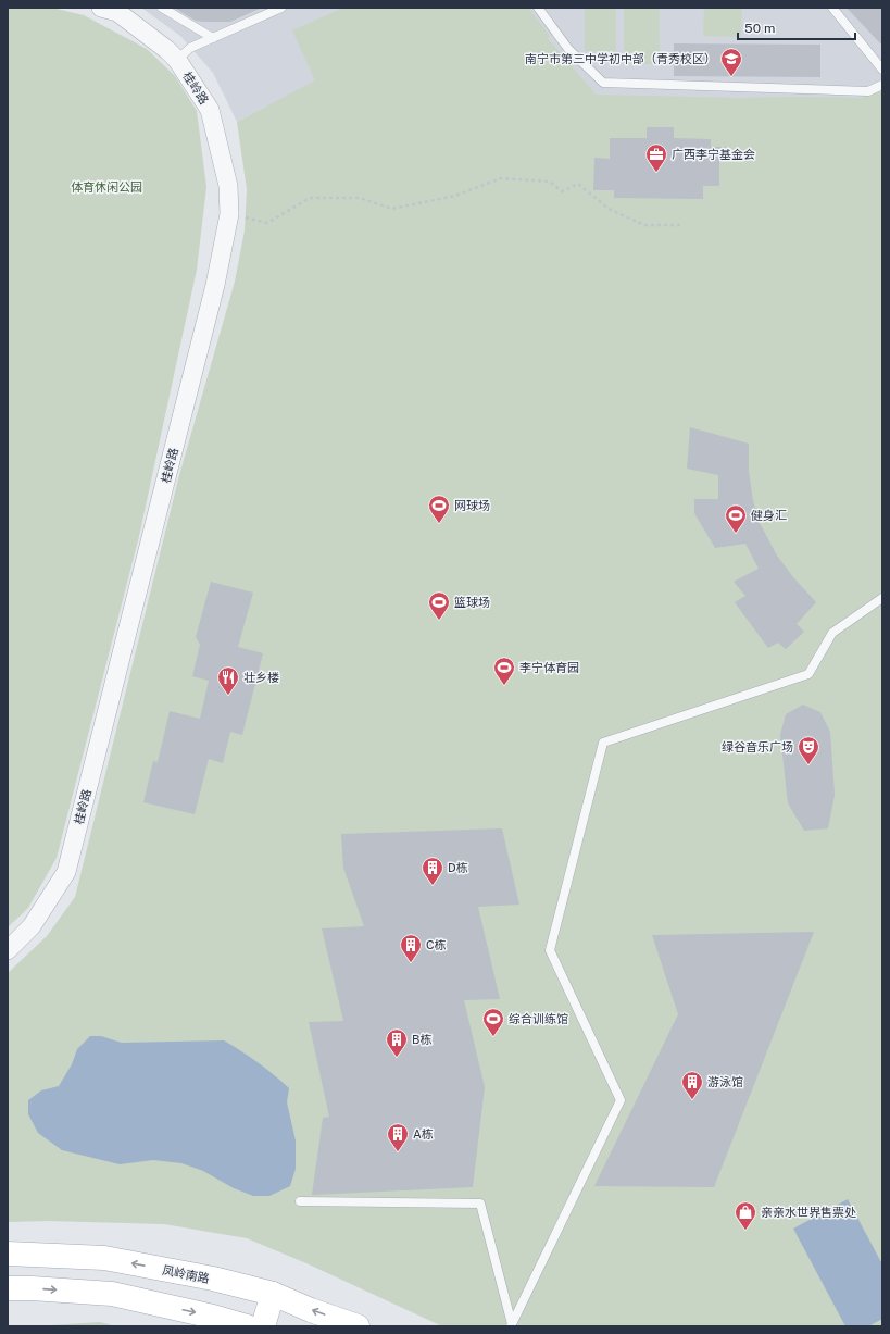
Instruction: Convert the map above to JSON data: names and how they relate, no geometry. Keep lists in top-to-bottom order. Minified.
{"streets":{"main road":["凤岭南路"],"street":["桂岭路"]},"parks":["体育休闲公园"],"places":{"school or university":["南宁市第三中学初中部（青秀校区）"],"office":["广西李宁基金会"],"sports":["网球场","健身汇","篮球场","李宁体育园","综合训练馆"],"restaurant":["壮乡楼"],"theatre":["绿谷音乐广场"],"building":["D栋","C栋","B栋","游泳馆","A栋"],"shop":["亲亲水世界售票处"]},"scale_bar":"50 m"}
